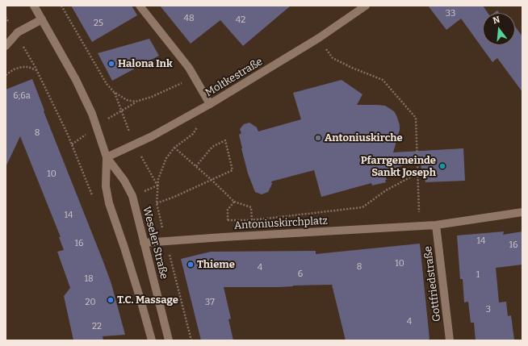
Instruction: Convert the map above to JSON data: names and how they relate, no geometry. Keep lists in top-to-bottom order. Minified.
{"streets":{"main road":["Moltkestraße","Antoniuskirchplatz","Weseler Straße","Gottfriedstraße"]},"crossings":[["Moltkestraße","Weseler Straße"],["Antoniuskirchplatz","Weseler Straße"],["Antoniuskirchplatz","Gottfriedstraße"]],"places":["Halona Ink","Antoniuskirche","Pfarrgemeinde Sankt Joseph","Thieme","T.C. Massage"],"house_numbers":["33","48","42","25","6;6a","8","10","14","14","16","16","10","8","4","6","1","18","20","37","3","4","22"],"north":"top"}
